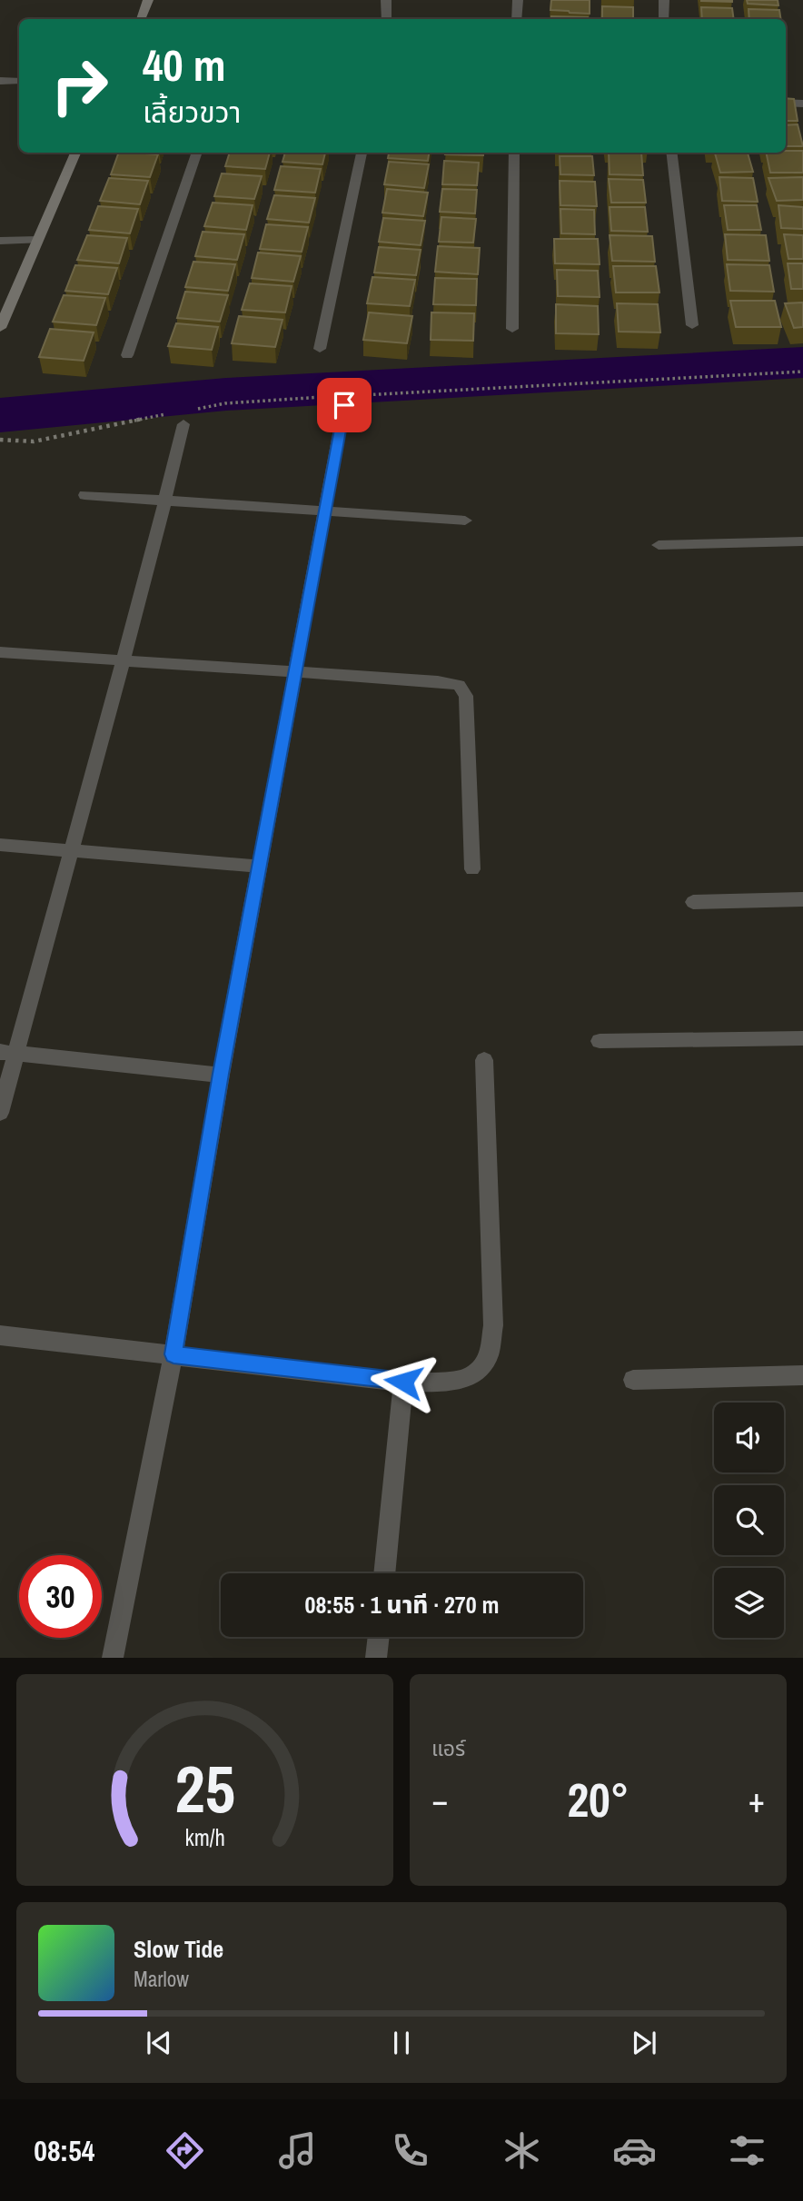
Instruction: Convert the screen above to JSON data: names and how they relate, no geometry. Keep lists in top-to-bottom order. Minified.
{"page":{"turn":["40 m","เลี้ยวขวา"],"limit":"30","trip":"08:55 · 1 นาที · 270 m","tile":"แอร์","heat":["−","20°","+"],"song":["Slow Tide","Marlow"],"tabs":"08:54","gauge":["25","km/h"]}}
